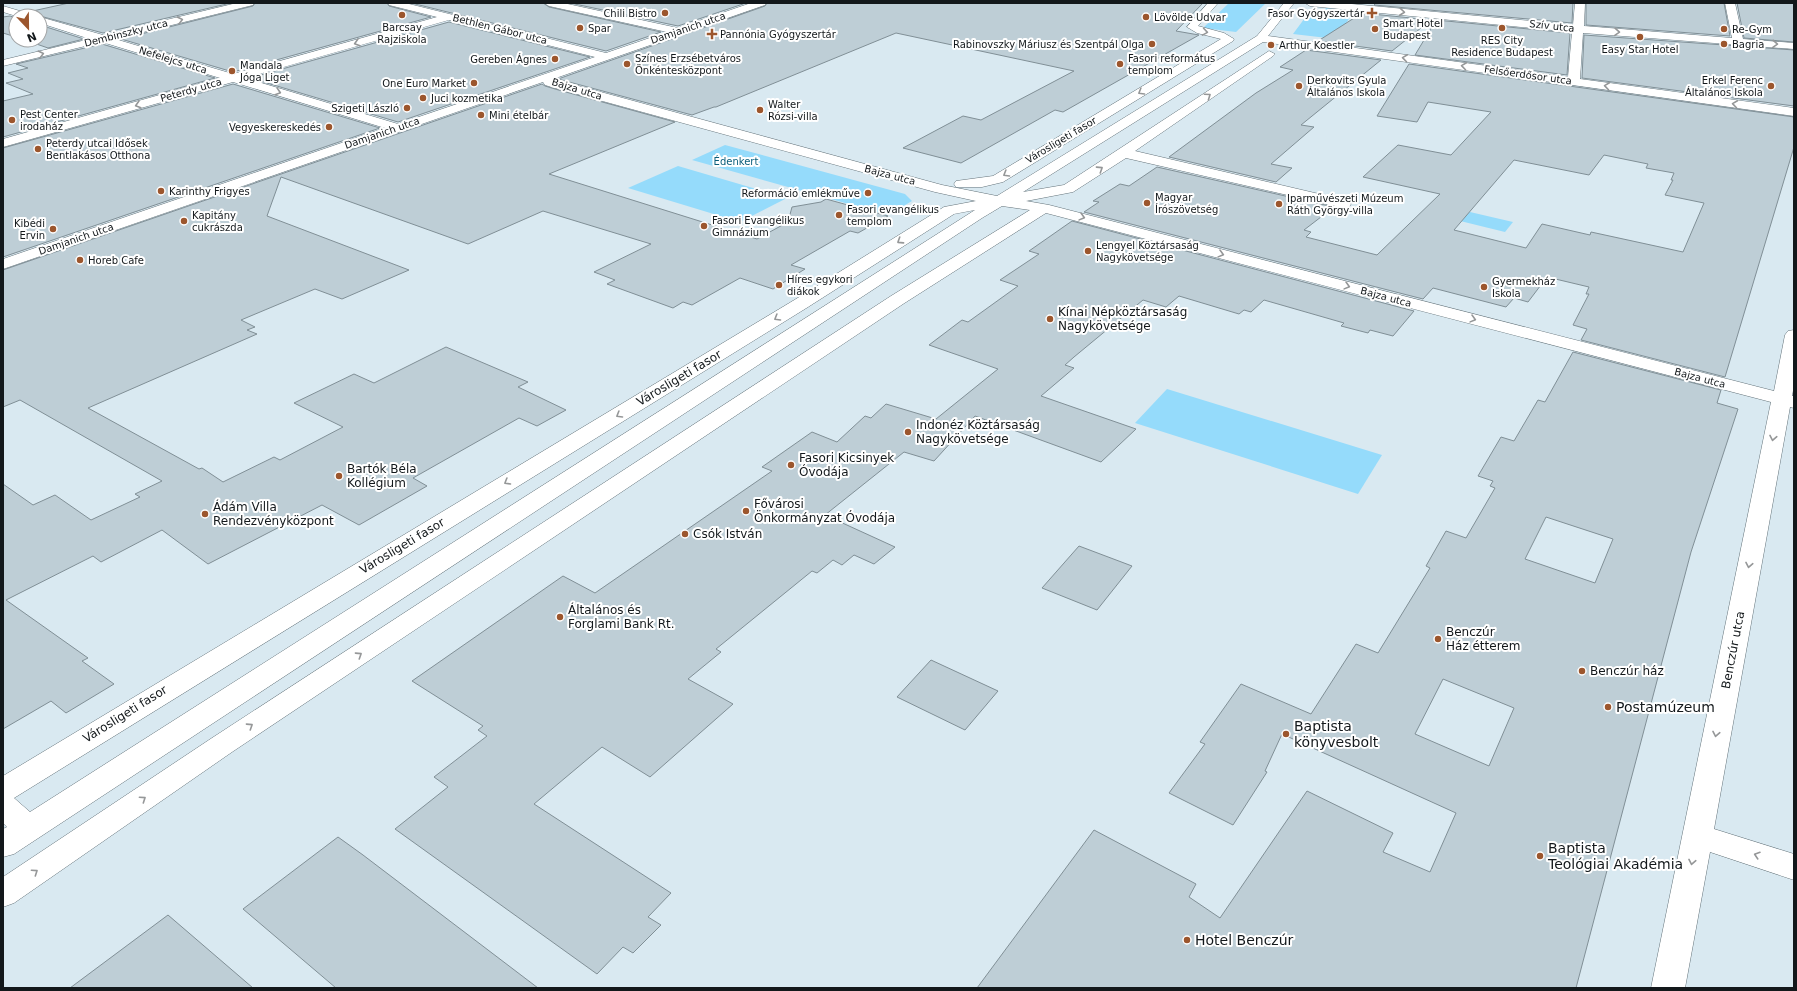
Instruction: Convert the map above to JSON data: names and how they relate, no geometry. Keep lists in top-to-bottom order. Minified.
{"streets":{"street":["Szív utca","Damjanich utca","Bethlen Gábor utca","Dembinszky utca","Nefelejcs utca","Felsőerdősor utca","Bajza utca","Peterdy utca","Városligeti fasor","Benczúr utca"]},"crossings":[["Damjanich utca","Bethlen Gábor utca"],["Damjanich utca","Nefelejcs utca"],["Damjanich utca","Bajza utca"],["Bethlen Gábor utca","Peterdy utca"],["Dembinszky utca","Nefelejcs utca"],["Nefelejcs utca","Peterdy utca"],["Felsőerdősor utca","Városligeti fasor"],["Bajza utca","Városligeti fasor"],["Bajza utca","Benczúr utca"]],"one_way":["Szív utca","Dembinszky utca","Nefelejcs utca","Felsőerdősor utca","Peterdy utca","Benczúr utca"],"parks":["Édenkert"],"places":{"other":["Chili Bistro","Barcsay Rajziskola","Lövölde Udvar","Spar","RES City Residence Budapest","Smart Hotel Budapest","Re-Gym","Easy Star Hotel","Rabinovszky Máriusz és Szentpál Olga","Bagria","Arthur Koestler","Gereben Ágnes","Színes Erzsébetváros Önkéntesközpont","Fasori református templom","Mandala Jóga Liget","One Euro Market","Derkovits Gyula Általános Iskola","Erkel Ferenc Általános Iskola","Juci kozmetika","Szigeti László","Walter Rózsi-villa","Mini ételbár","Pest Center irodaház","Vegyeskereskedés","Peterdy utcai Idősek Bentlakásos Otthona","Karinthy Frigyes","Reformáció emlékműve","Magyar Írószövetség","Iparművészeti Múzeum Ráth György-villa","Fasori evangélikus templom","Kapitány cukrászda","Fasori Evangélikus Gimnázium","Kibédi Ervin","Lengyel Köztársaság Nagykövetsége","Horeb Cafe","Híres egykori diákok","Gyermekház Iskola","Kínai Népköztársaság Nagykövetsége","Indonéz Köztársaság Nagykövetsége","Fasori Kicsinyek Óvodája","Bartók Béla Kollégium","Fővárosi Önkormányzat Óvodája","Ádám Villa Rendezvényközpont","Csók István","Általános és Forglami Bank Rt.","Benczúr Ház étterem","Benczúr ház","Postamúzeum","Baptista könyvesbolt","Baptista Teológiai Akadémia","Hotel Benczúr"],"health":["Fasor Gyógyszertár","Pannónia Gyógyszertár"]},"north":"bottom"}
